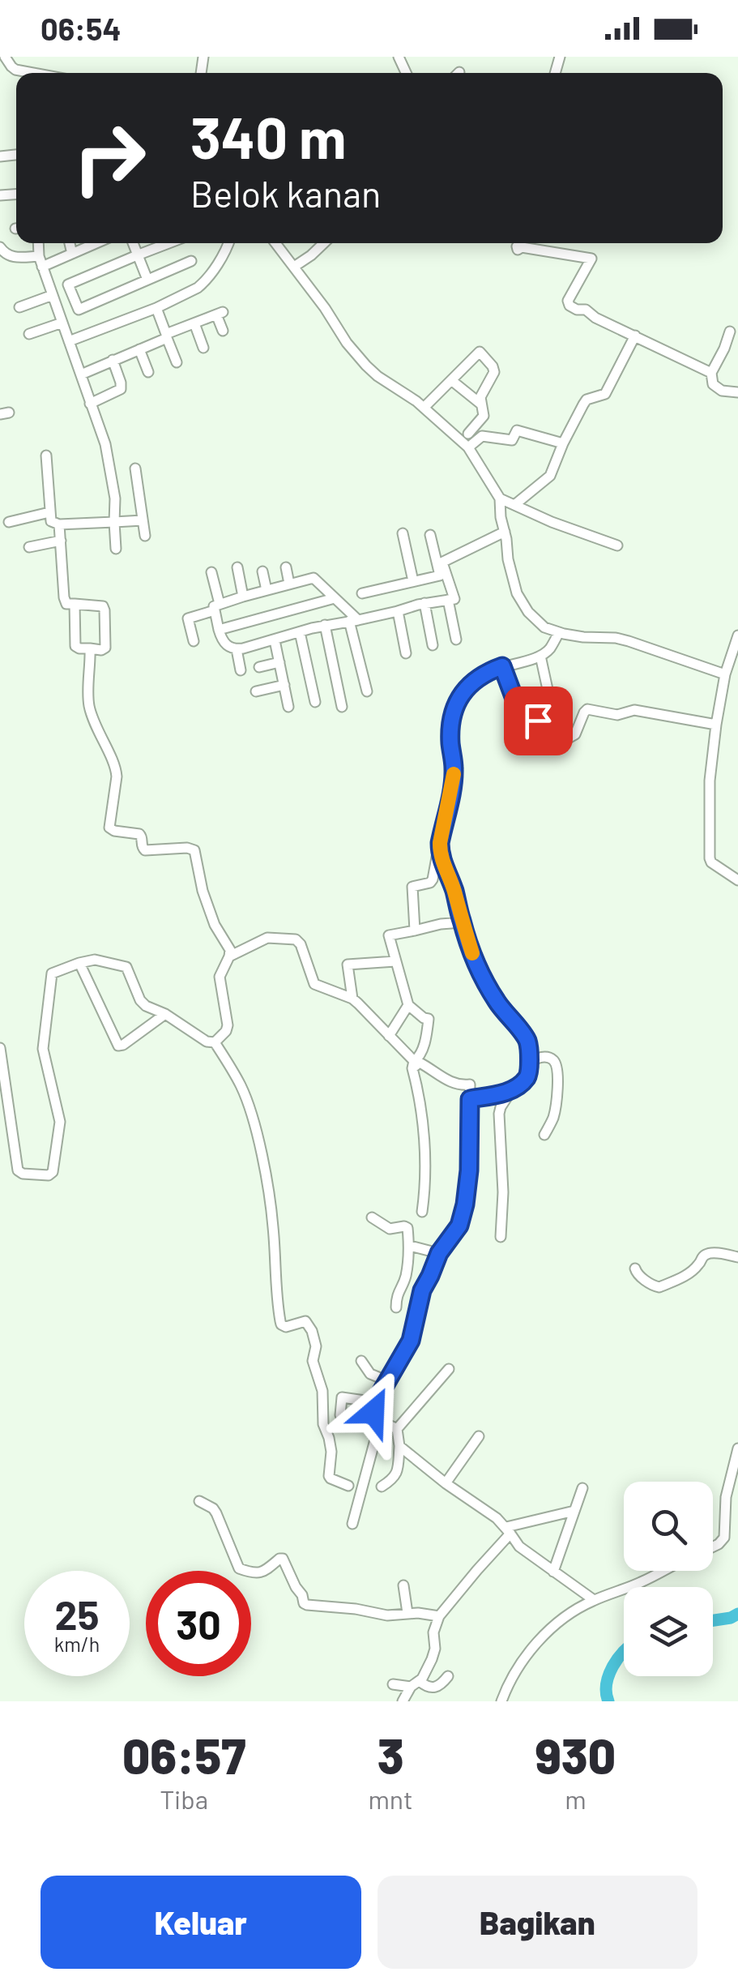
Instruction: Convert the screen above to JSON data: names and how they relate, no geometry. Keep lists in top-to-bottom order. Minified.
{"page":{"status":"06:54","turn":["340 m","Belok kanan"],"speed":"25 km/h","limit":"30","eta":["06:57","Tiba","3","mnt","930","m"],"buttons":["Keluar","Bagikan"]}}
